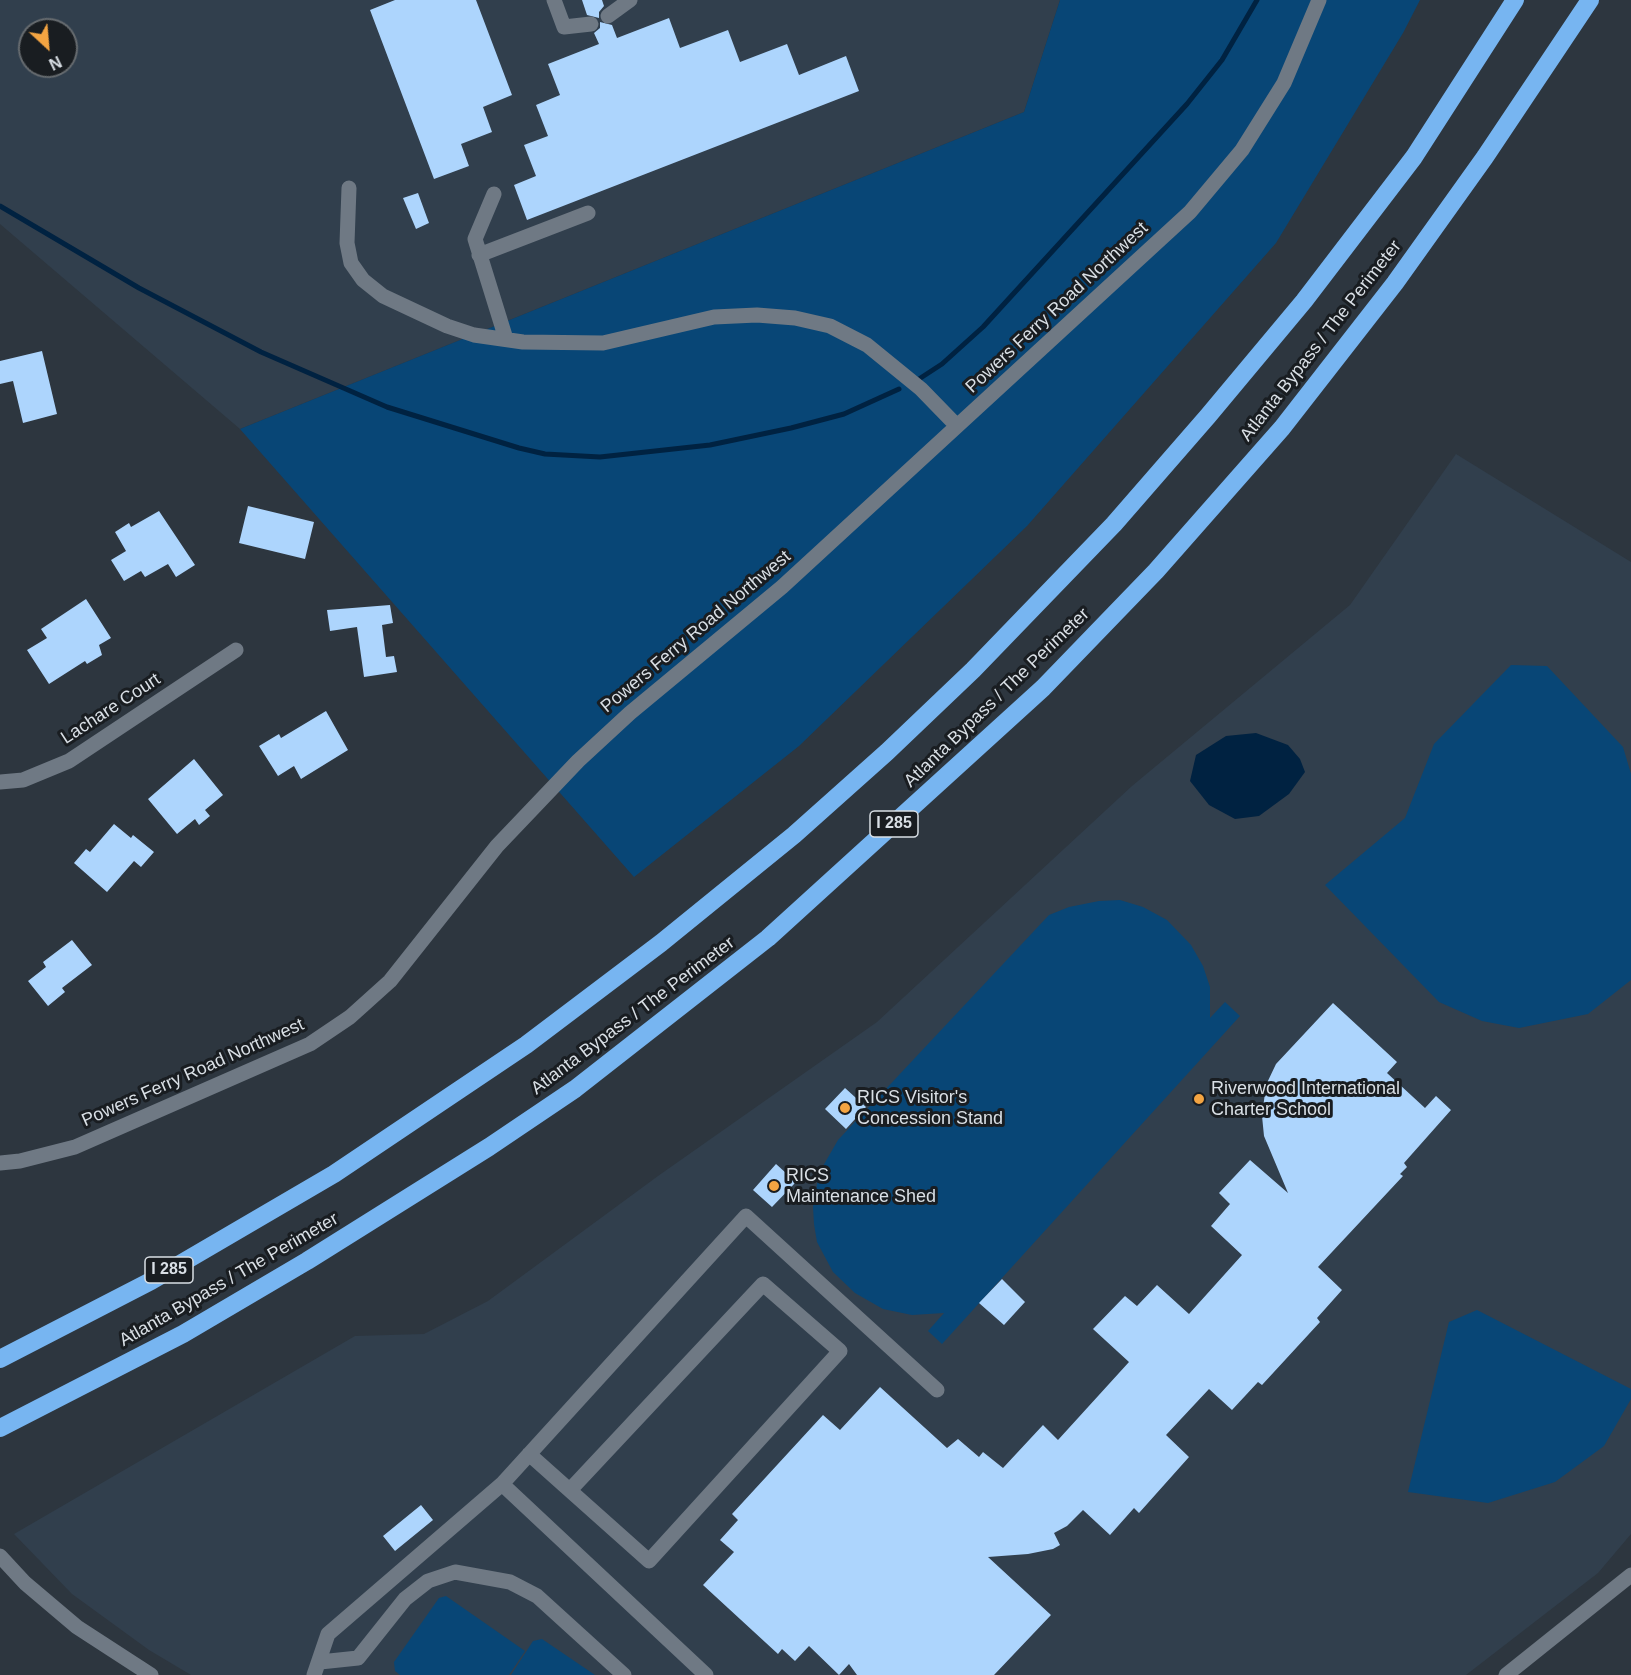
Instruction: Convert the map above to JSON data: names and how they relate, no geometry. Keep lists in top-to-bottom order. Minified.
{"streets":{"highway":["Atlanta Bypass / The Perimeter","I 285"],"street":["Powers Ferry Road Northwest","Lachare Court"]},"places":["Riverwood International Charter School","RICS Visitor's Concession Stand","RICS Maintenance Shed"],"north":"bottom right"}
